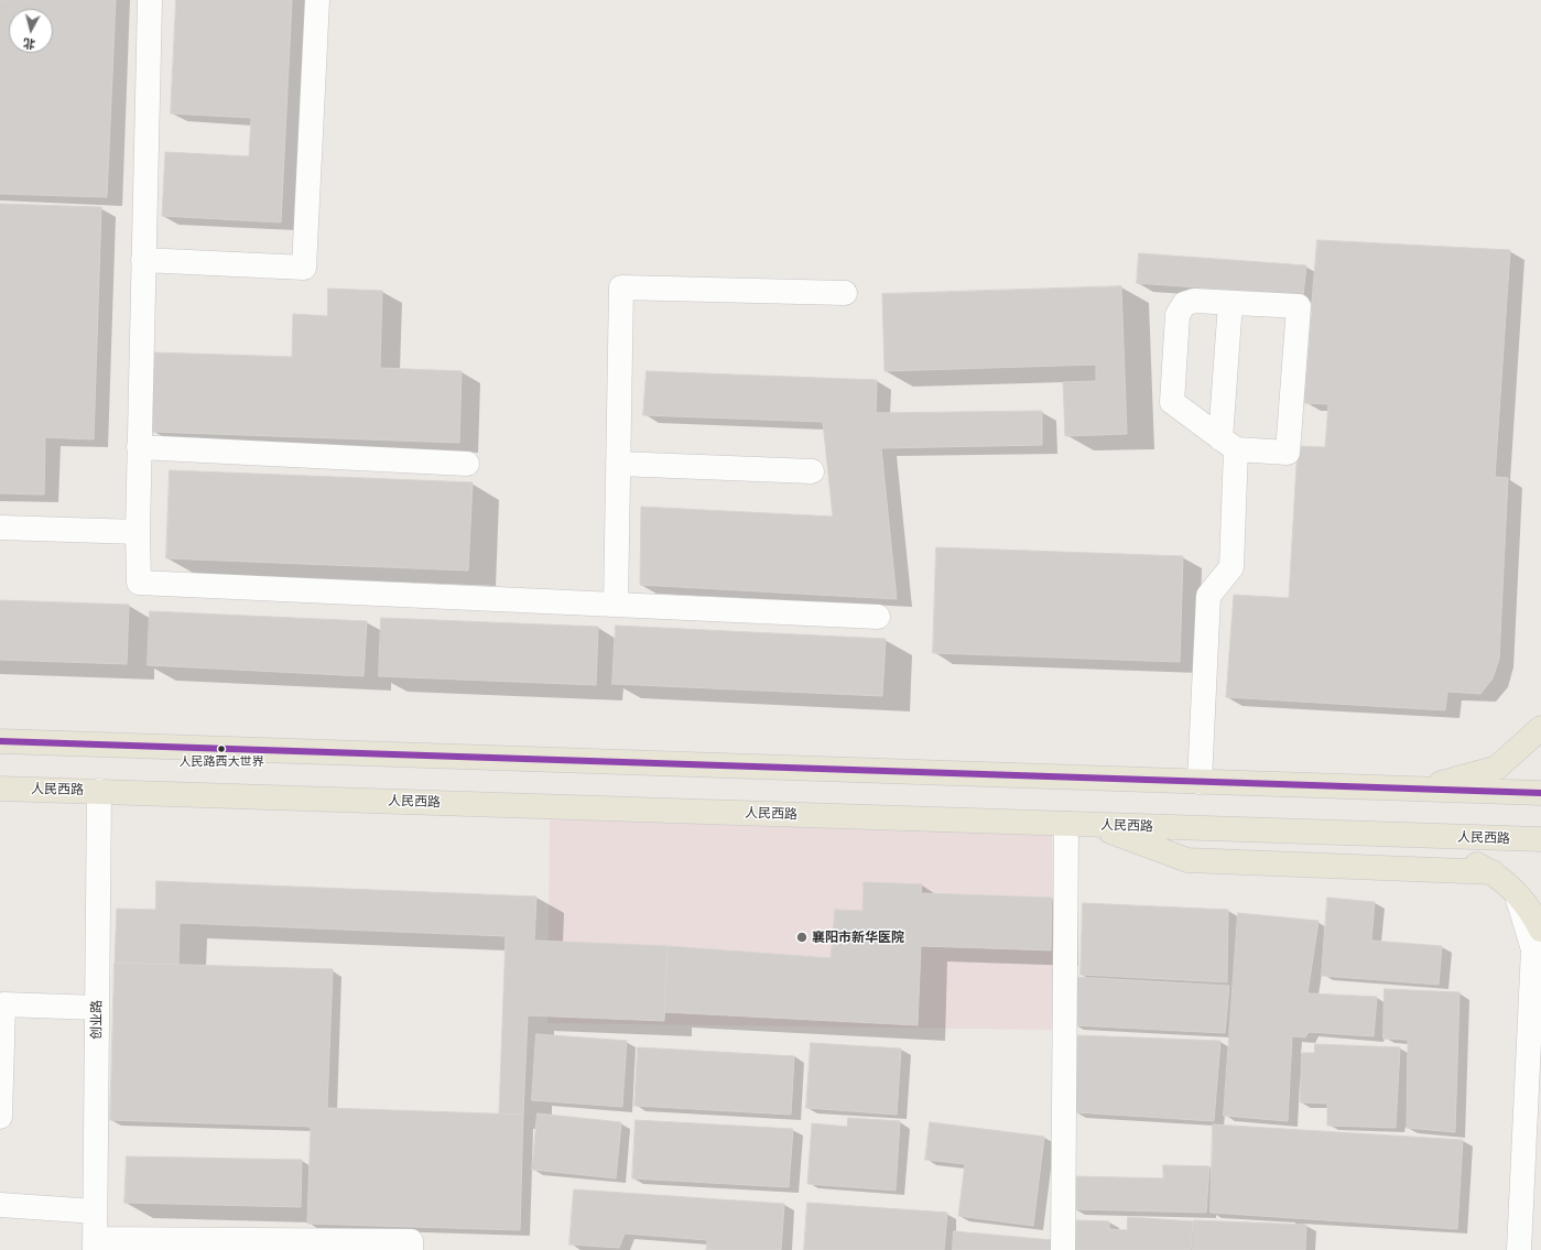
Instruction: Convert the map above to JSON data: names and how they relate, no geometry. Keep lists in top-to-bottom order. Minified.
{"streets":{"main road":["人民西路"],"street":["创业路"]},"crossings":[["人民西路","创业路"]],"places":["人民路西大世界","襄阳市新华医院"],"north":"bottom"}
